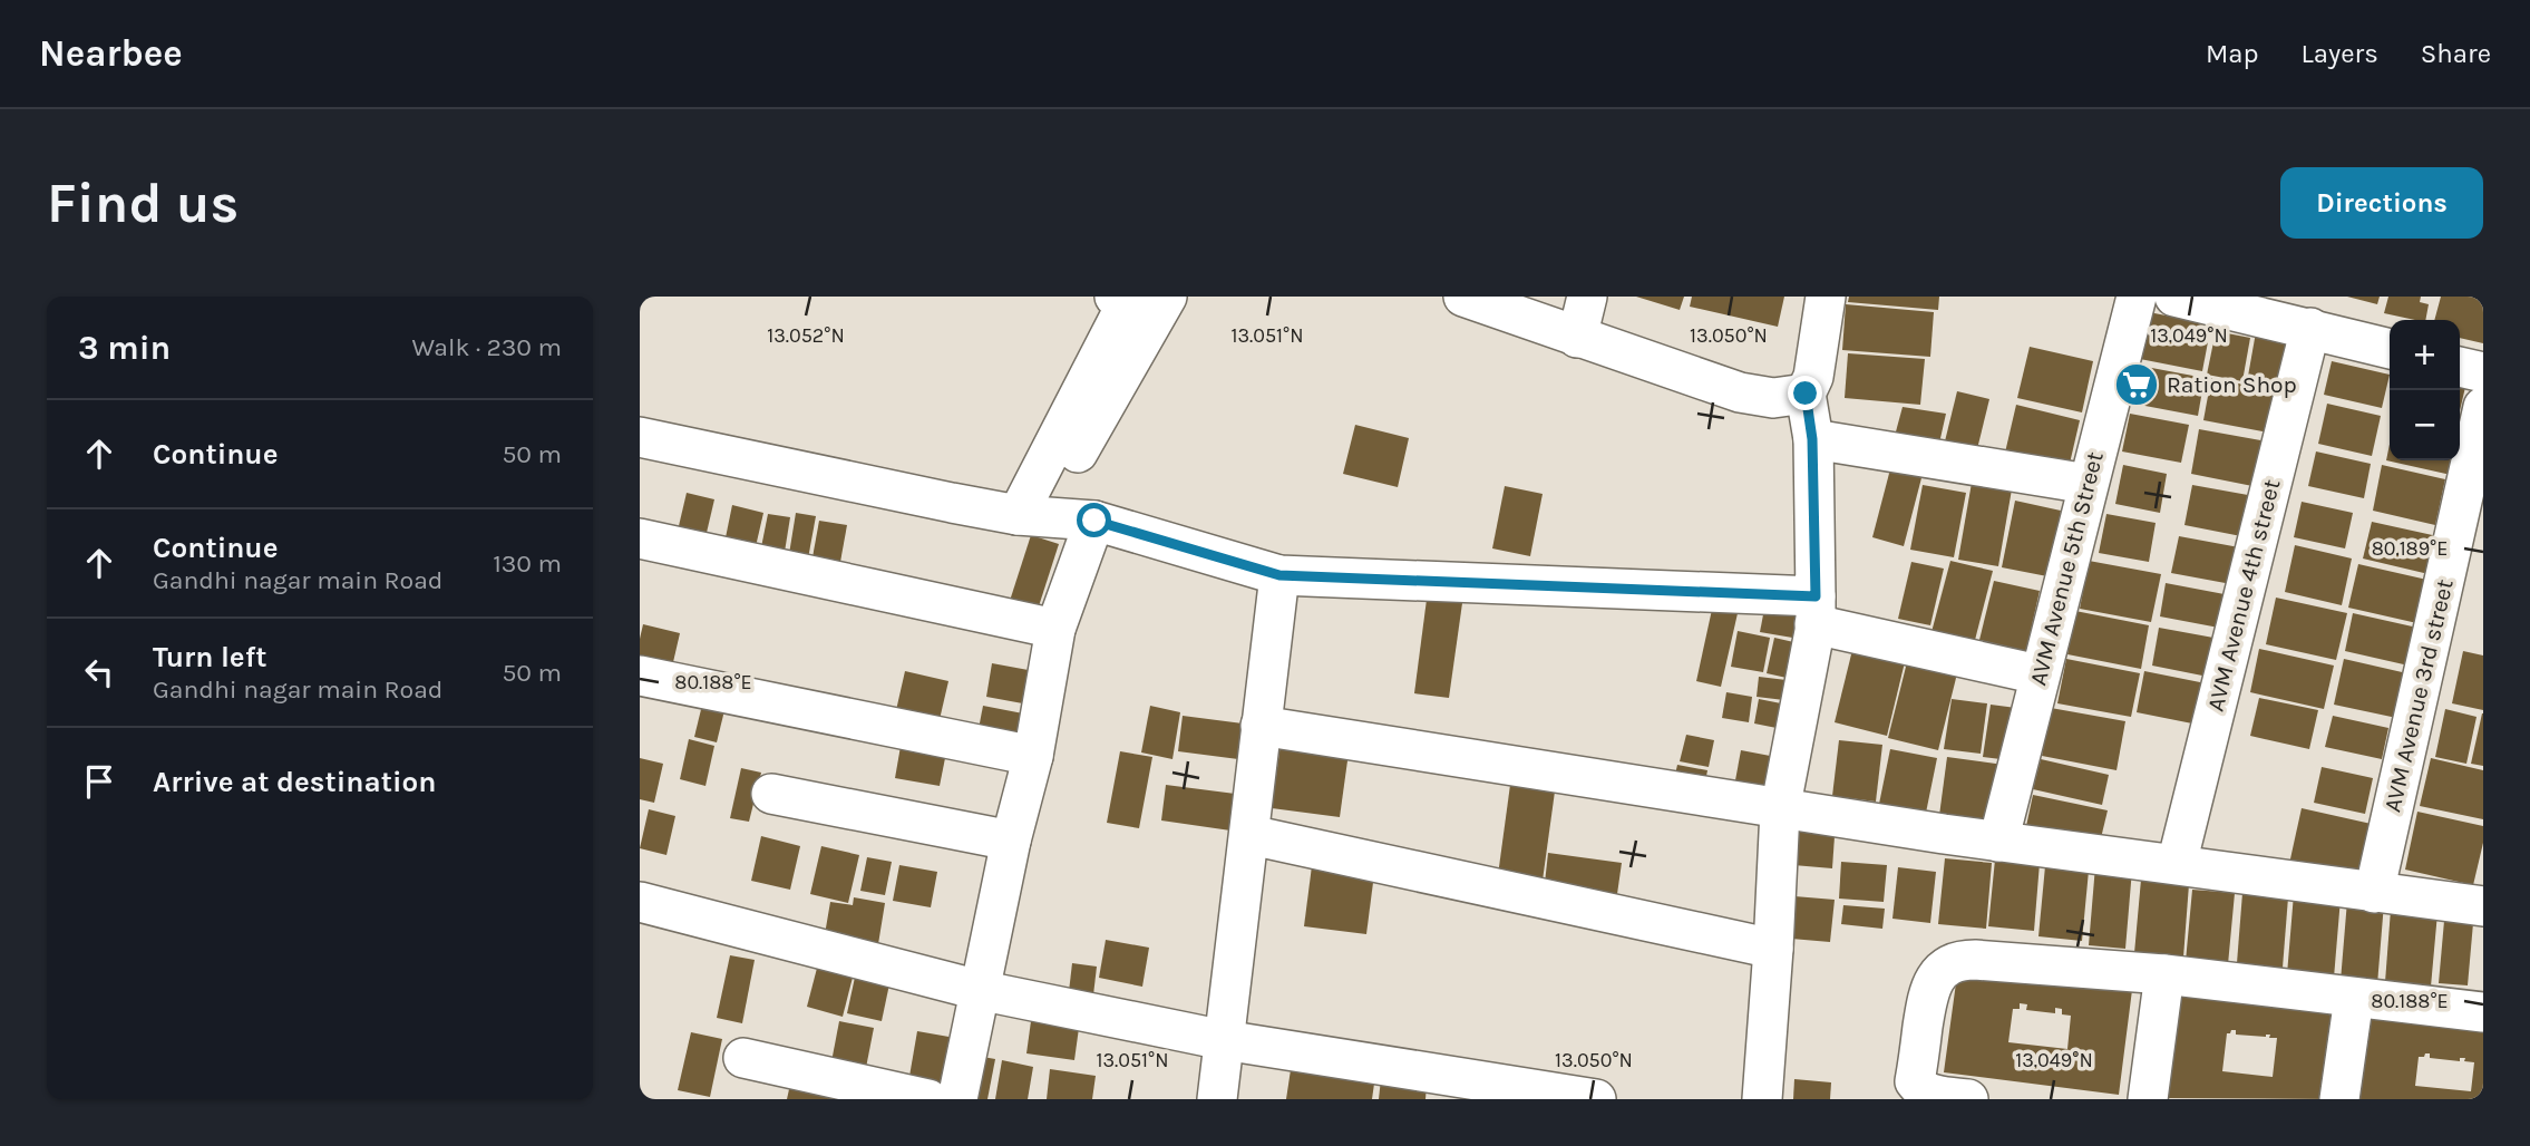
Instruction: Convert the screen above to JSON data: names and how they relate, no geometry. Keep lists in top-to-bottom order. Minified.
{"streets":{"street":["AVM Avenue 5th Street","AVM Avenue 4th street","AVM Avenue 3rd street"]},"places":{"supermarket":["Ration Shop"]},"page":{"header":"Nearbee","nav":["Map","Layers","Share"],"buttons":"Directions","title":"Find us","heading":["3 min","Walk · 230 m"],"map_buttons":["+","−"],"list":[["Continue","50 m"],["Continue","Gandhi nagar main Road","130 m"],["Turn left","Gandhi nagar main Road","50 m"],"Arrive at destination"]},"coordinates":["13.052°N","13.051°N","13.050°N","13.049°N","80.189°E","80.188°E"]}
